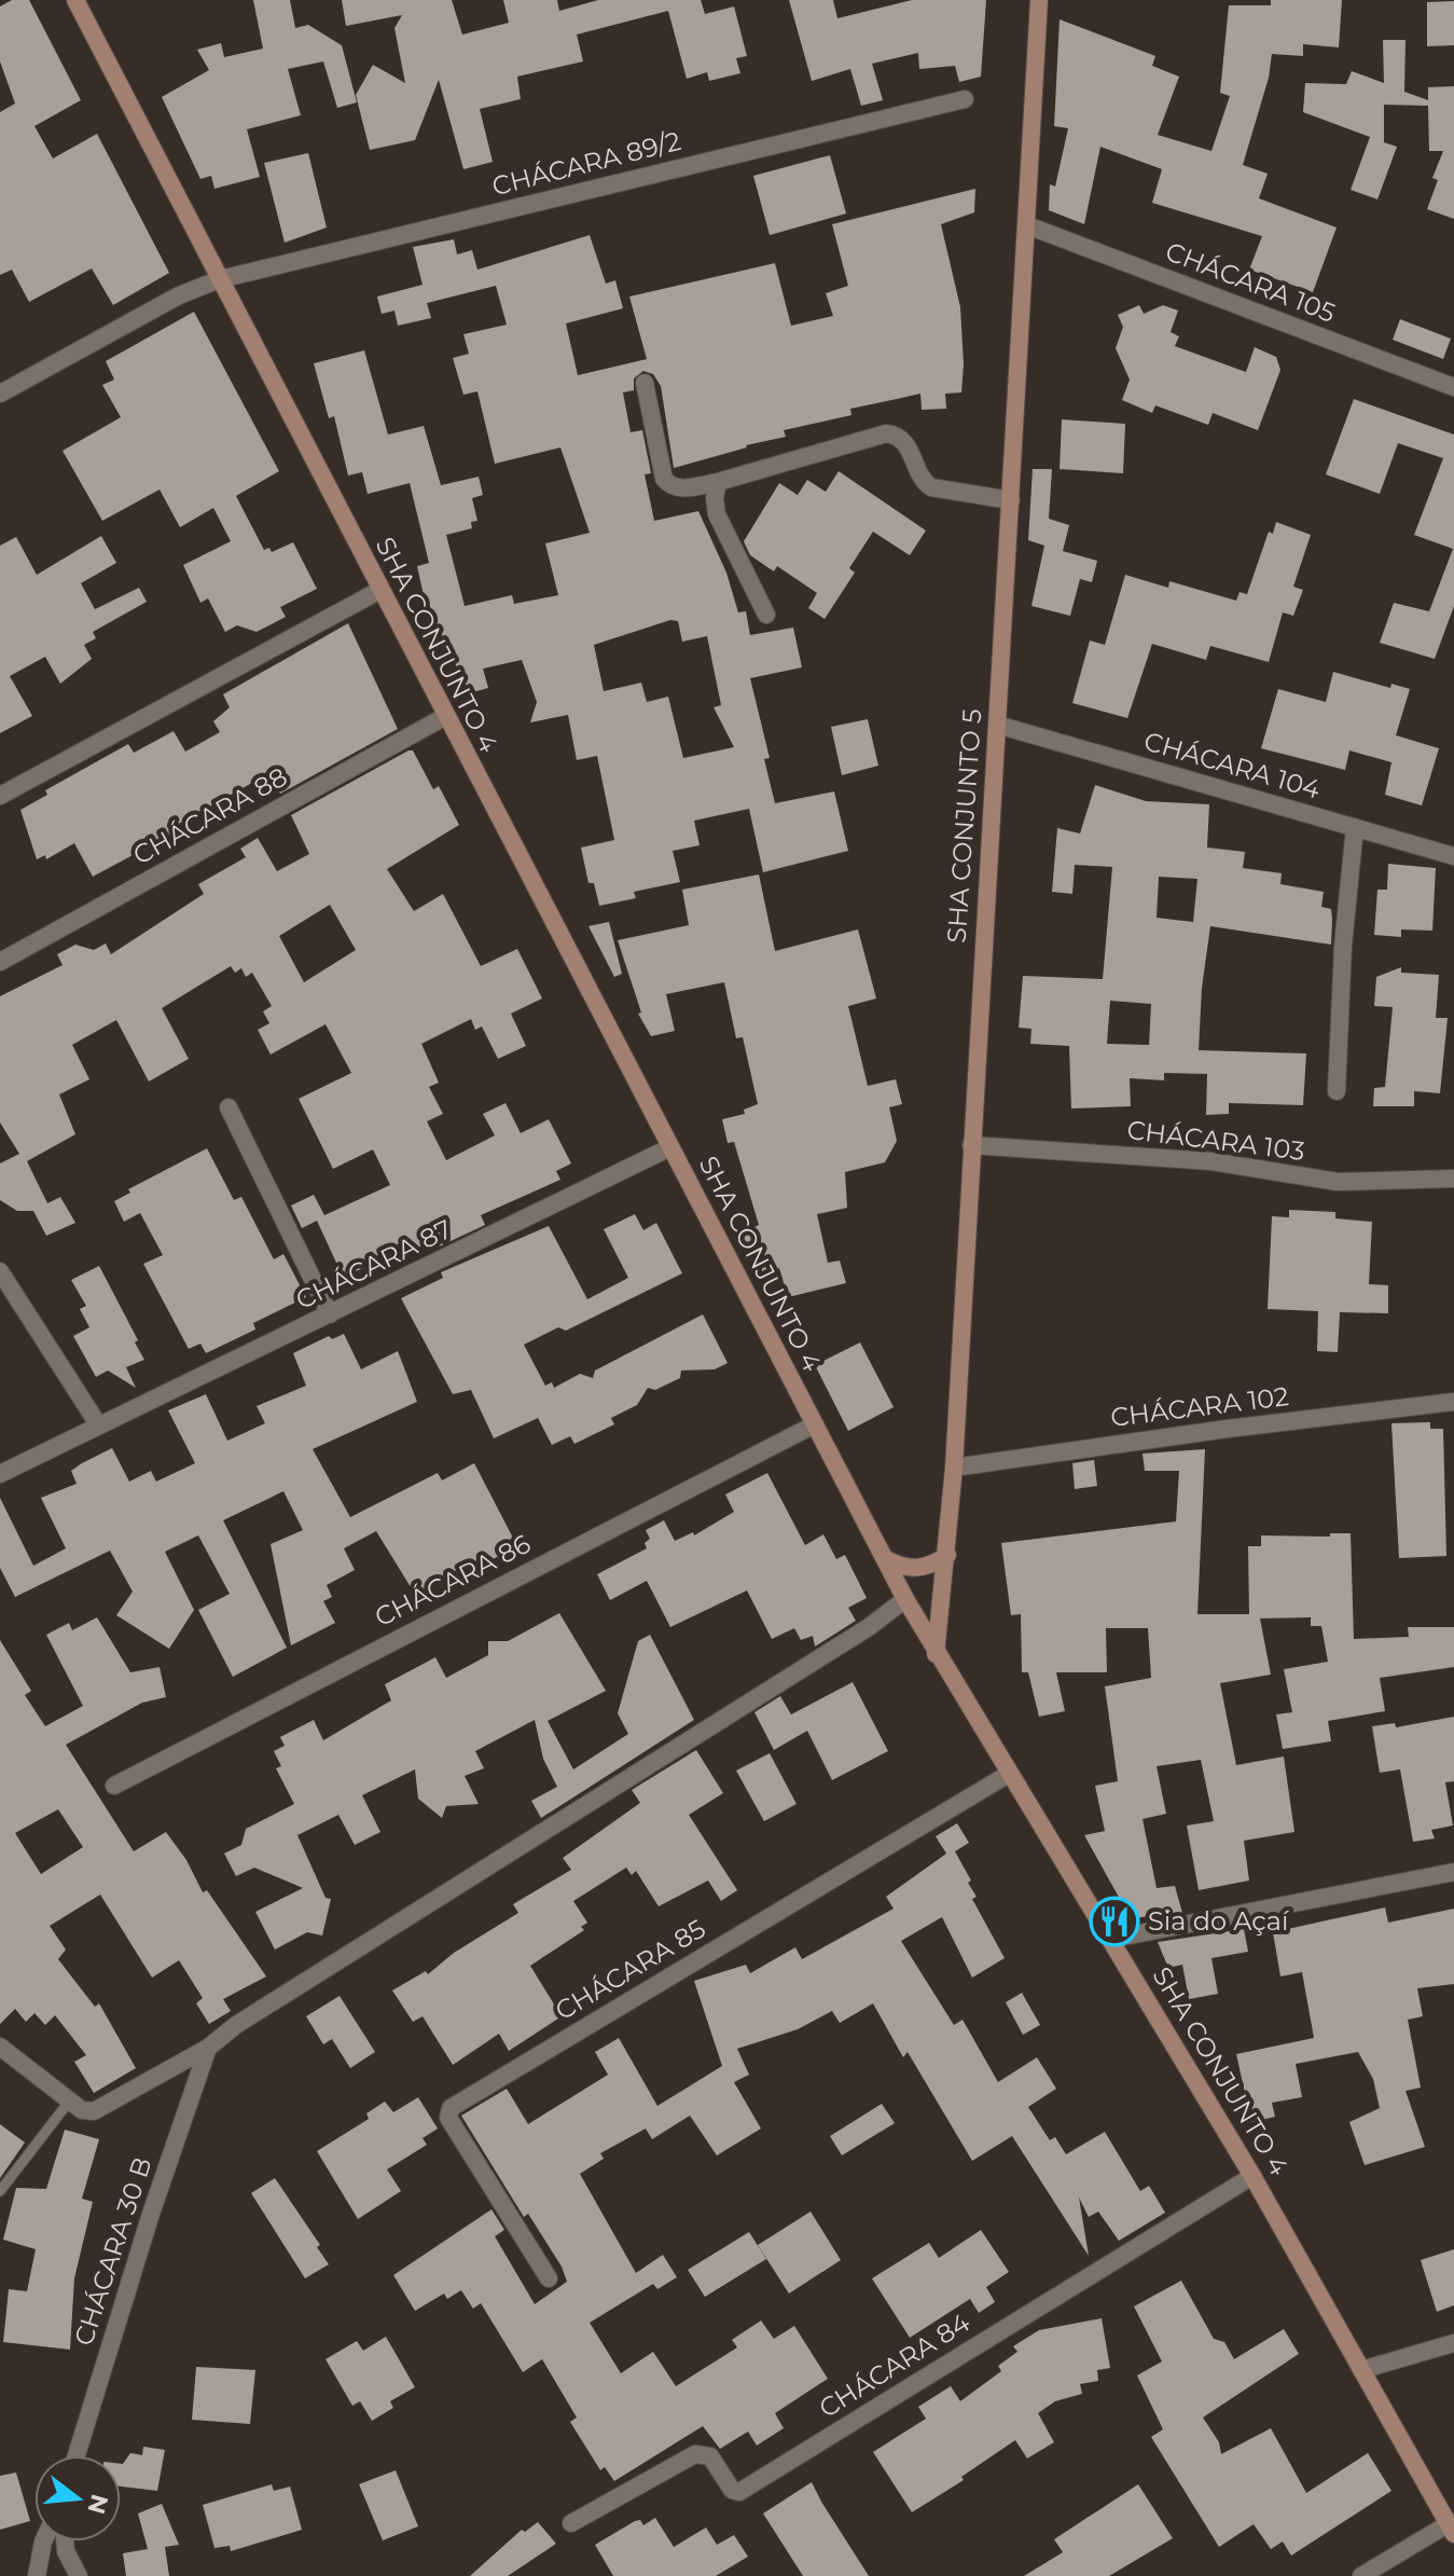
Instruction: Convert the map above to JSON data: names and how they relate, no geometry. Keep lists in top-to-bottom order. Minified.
{"streets":{"street":["CHÁCARA 89/2","CHÁCARA 105","SHA CONJUNTO 4","CHÁCARA 104","CHÁCARA 88","SHA CONJUNTO 5","CHÁCARA 103","CHÁCARA 87","CHÁCARA 102","CHÁCARA 86","CHÁCARA 85","CHÁCARA 30 B","CHÁCARA 84"]},"crossings":[["CHÁCARA 89/2","SHA CONJUNTO 4"],["CHÁCARA 105","SHA CONJUNTO 5"],["SHA CONJUNTO 4","CHÁCARA 88"],["SHA CONJUNTO 4","SHA CONJUNTO 5"],["SHA CONJUNTO 4","CHÁCARA 87"],["SHA CONJUNTO 4","CHÁCARA 86"],["SHA CONJUNTO 4","CHÁCARA 85"],["SHA CONJUNTO 4","CHÁCARA 84"],["CHÁCARA 104","SHA CONJUNTO 5"],["SHA CONJUNTO 5","CHÁCARA 103"],["SHA CONJUNTO 5","CHÁCARA 102"]],"places":{"restaurant":["Sia do Açaí"]},"north":"right"}
